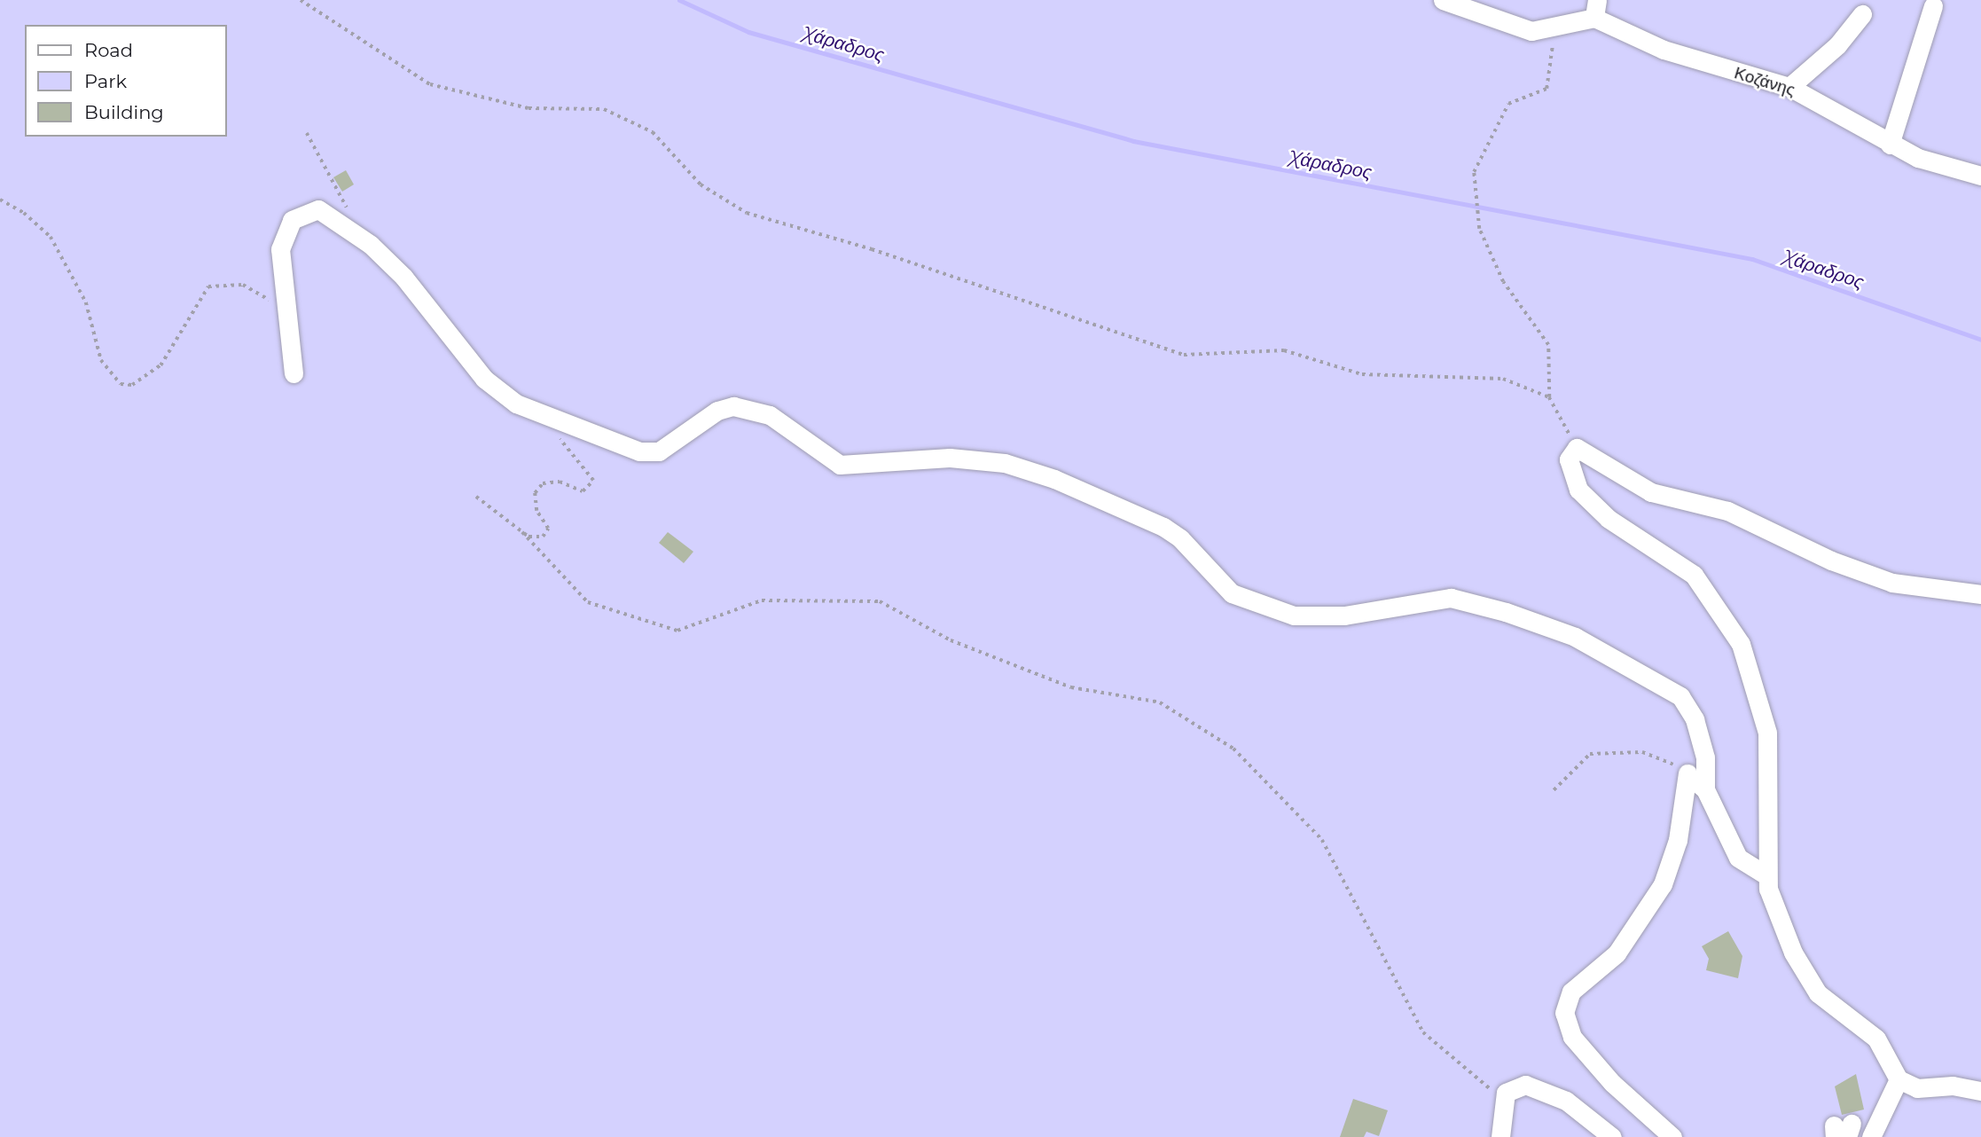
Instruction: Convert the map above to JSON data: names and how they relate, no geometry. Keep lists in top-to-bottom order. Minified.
{"streets":{"street":["Κοζάνης"]},"water":["Χάραδρος"],"legend":["Road","Park","Building"]}
